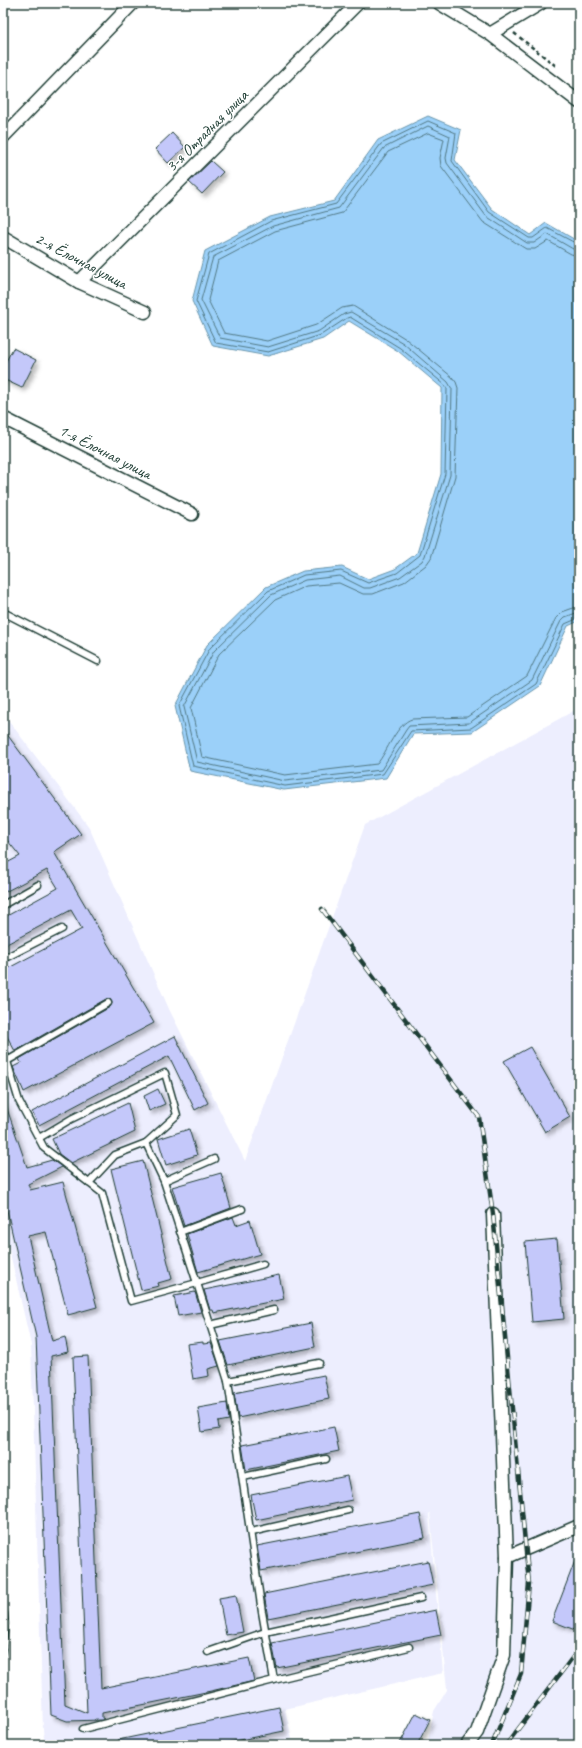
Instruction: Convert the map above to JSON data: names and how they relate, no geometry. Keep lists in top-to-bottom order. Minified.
{"streets":{"street":["3-я Отрадная улица","2-я Ёлочная улица","1-я Ёлочная улица"]},"crossings":[["3-я Отрадная улица","2-я Ёлочная улица"]]}
